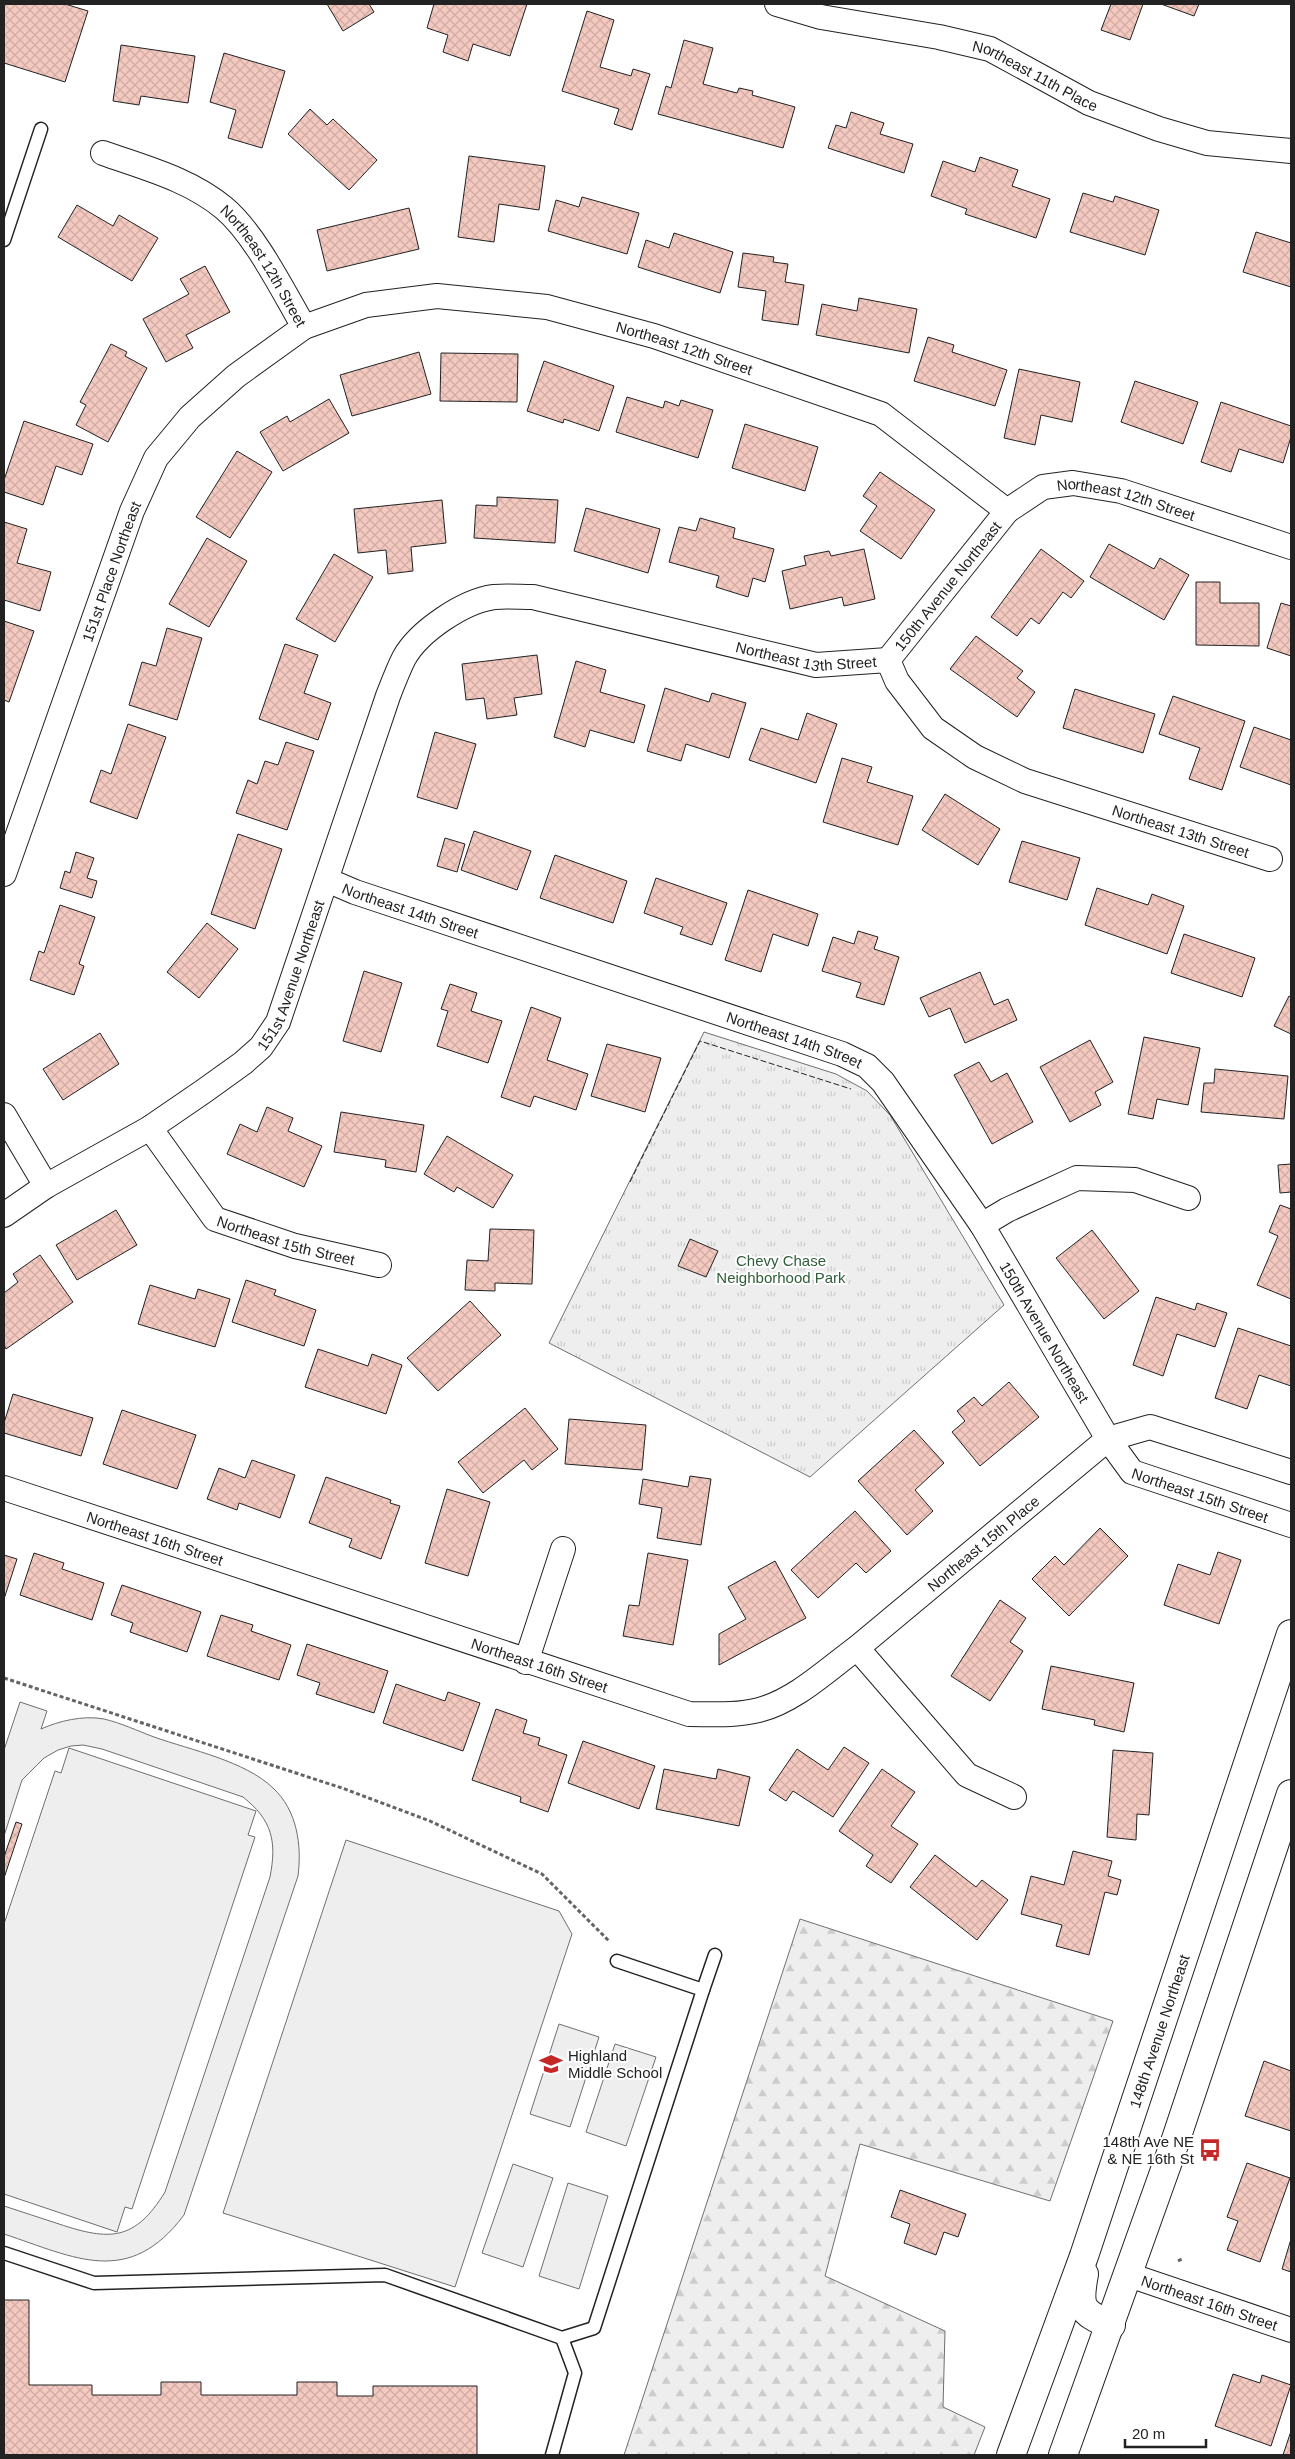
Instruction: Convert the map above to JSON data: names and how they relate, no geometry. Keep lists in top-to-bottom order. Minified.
{"streets":{"main road":["148th Avenue Northeast"],"street":["Northeast 11th Place","Northeast 12th Street","151st Place Northeast","150th Avenue Northeast","Northeast 13th Street","Northeast 14th Street","151st Avenue Northeast","Northeast 15th Street","Northeast 16th Street","Northeast 15th Place"]},"crossings":[["Northeast 12th Street","151st Place Northeast"],["Northeast 12th Street","150th Avenue Northeast"],["150th Avenue Northeast","Northeast 13th Street"],["150th Avenue Northeast","Northeast 14th Street"],["150th Avenue Northeast","Northeast 15th Street"],["150th Avenue Northeast","Northeast 15th Place"],["Northeast 13th Street","151st Avenue Northeast"],["Northeast 14th Street","151st Avenue Northeast"],["151st Avenue Northeast","Northeast 15th Street"],["Northeast 15th Street","Northeast 15th Place"],["Northeast 16th Street","Northeast 15th Place"]],"parks":["Chevy Chase Neighborhood Park"],"places":{"school or university":["Highland Middle School"],"bus stop":["148th Ave NE & NE 16th St"]},"scale_bar":"20 m"}
